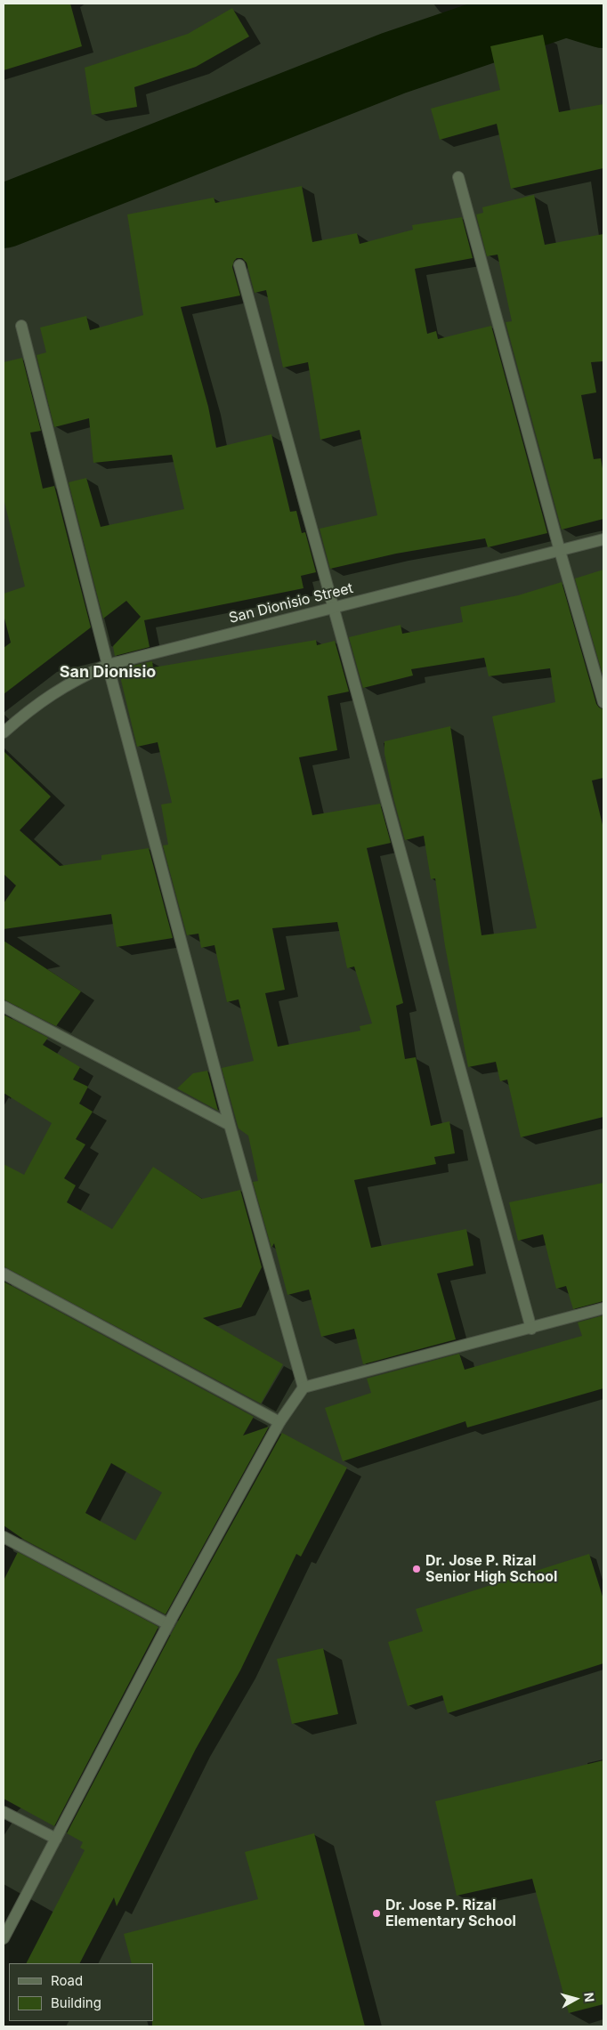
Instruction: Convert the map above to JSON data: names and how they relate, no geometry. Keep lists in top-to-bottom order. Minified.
{"streets":{"street":["San Dionisio Street"]},"districts":["San Dionisio"],"places":["Dr. Jose P. Rizal Senior High School","Dr. Jose P. Rizal Elementary School"],"legend":["Road","Building"],"north":"right"}
